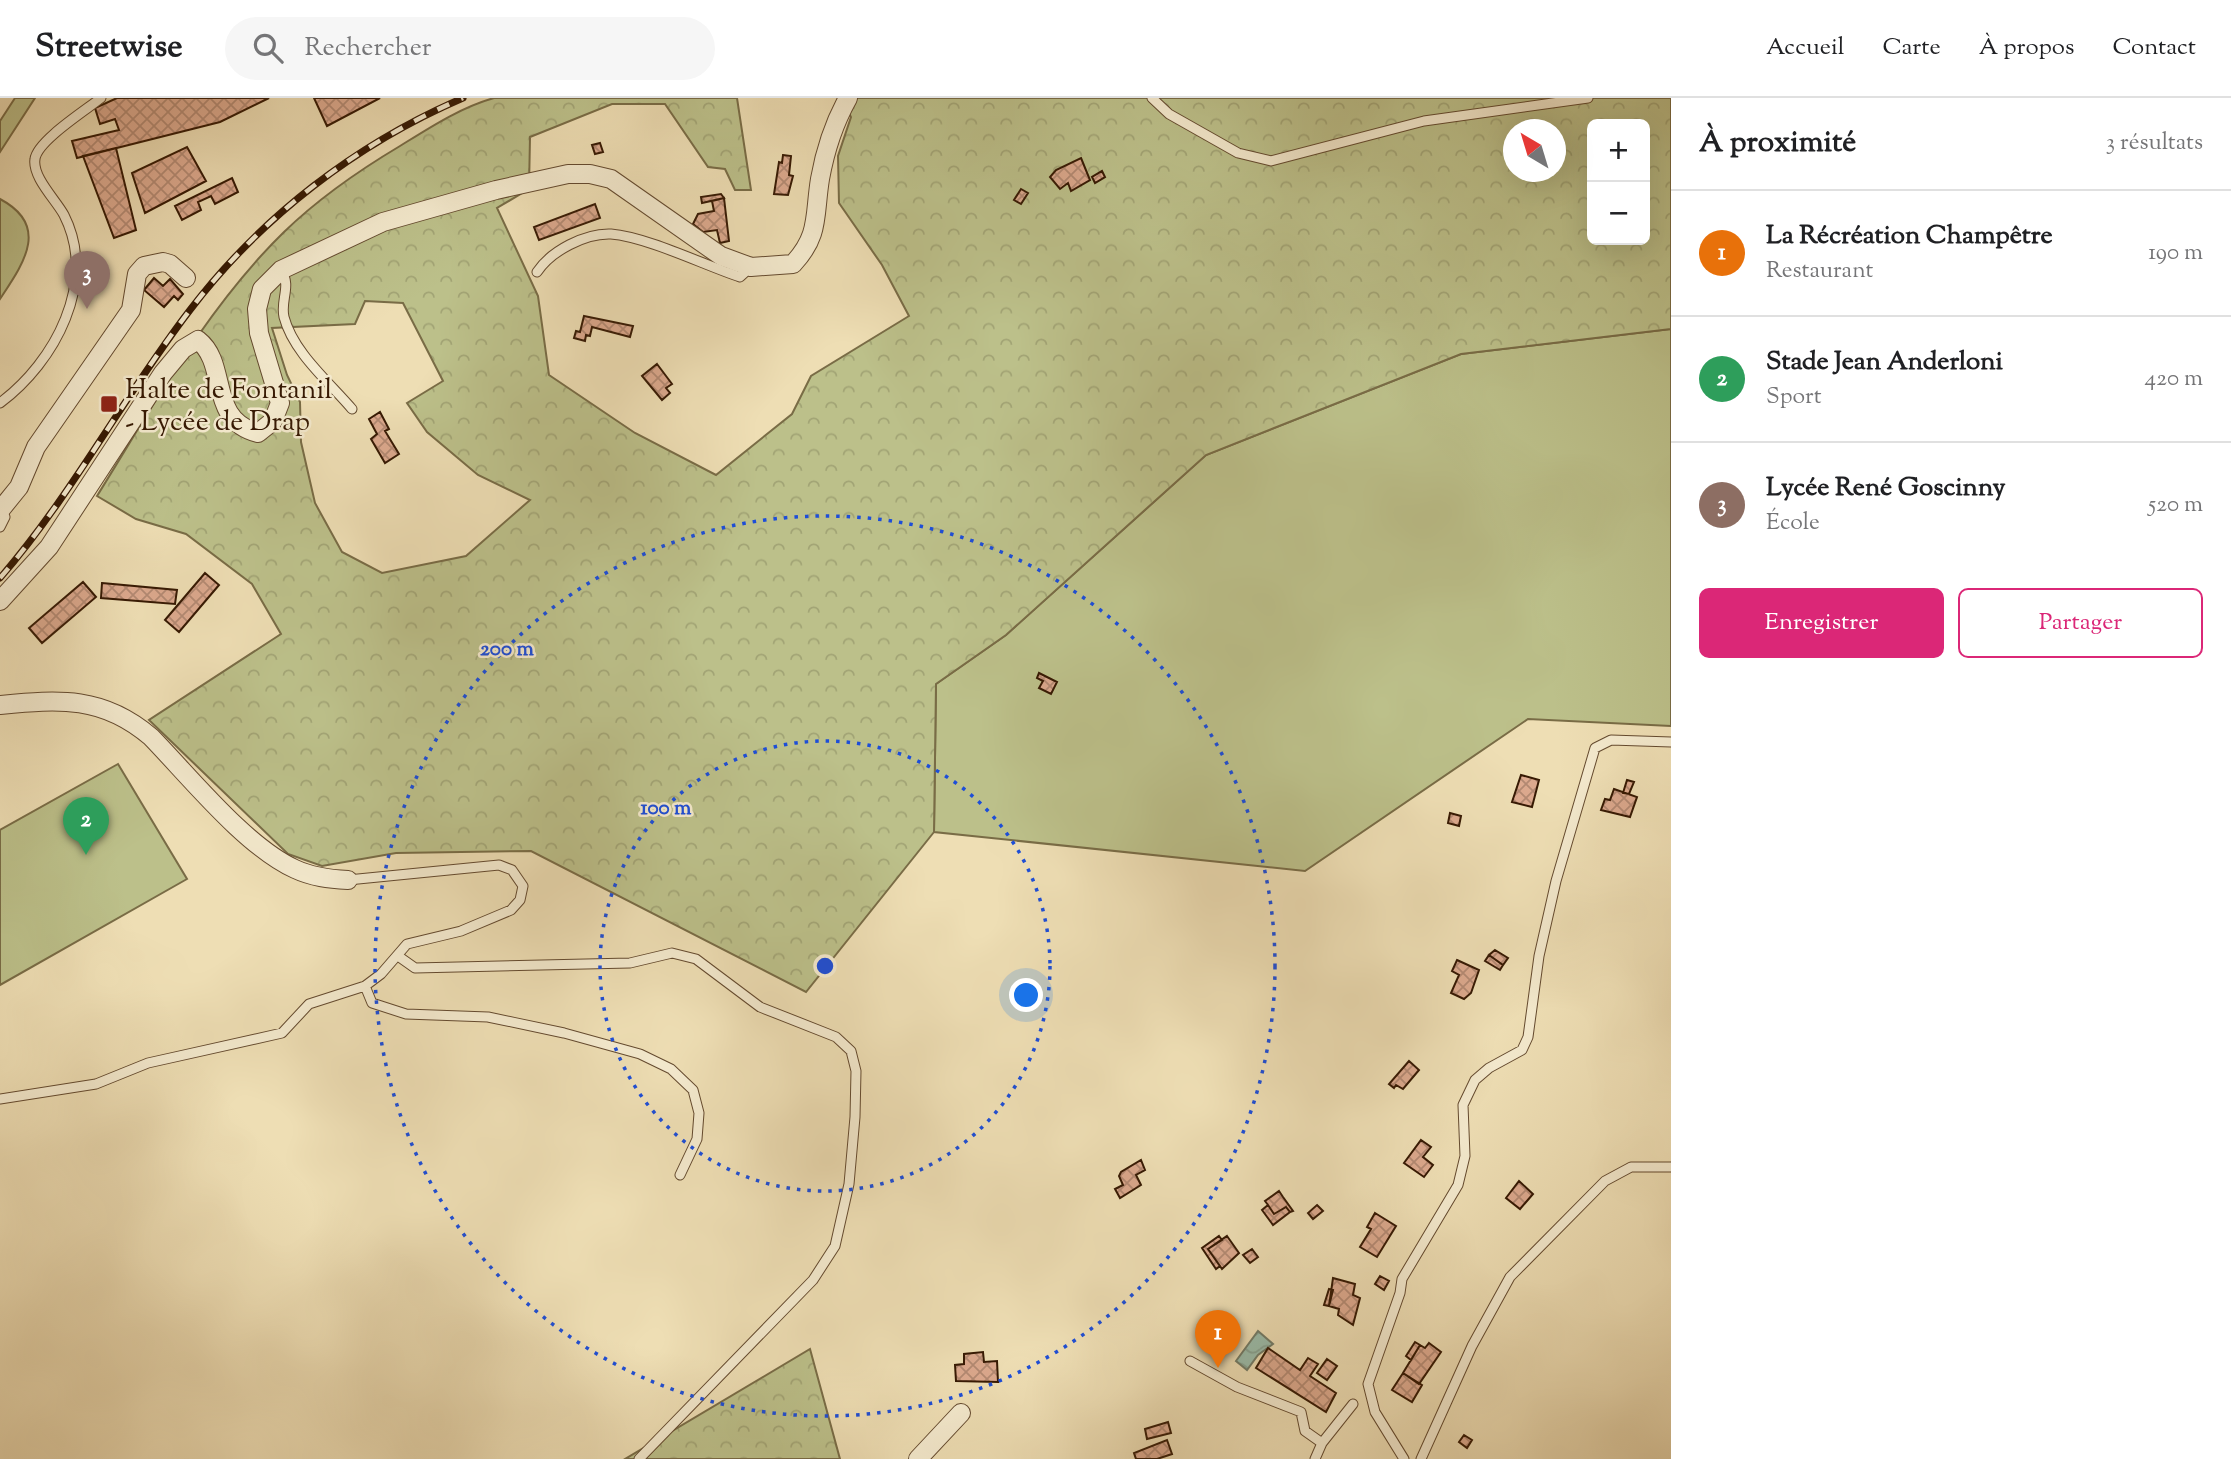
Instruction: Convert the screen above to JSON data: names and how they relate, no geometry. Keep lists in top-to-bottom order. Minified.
{"places":{"transit":["Halte de Fontanil - Lycée de Drap"]},"north":"top left","page":{"header":"Streetwise","search":"Rechercher","nav":["Accueil","Carte","À propos","Contact"],"heading":["À proximité","3 résultats"],"map_buttons":["+","−"],"list":[{"mark":"1","name":"La Récréation Champêtre","note":"Restaurant","value":"190 m"},{"mark":"2","name":"Stade Jean Anderloni","note":"Sport","value":"420 m"},{"mark":"3","name":"Lycée René Goscinny","note":"École","value":"520 m"}],"pins":["3","2","1"],"buttons":["Enregistrer","Partager"]},"rings":["200 m","100 m"]}
